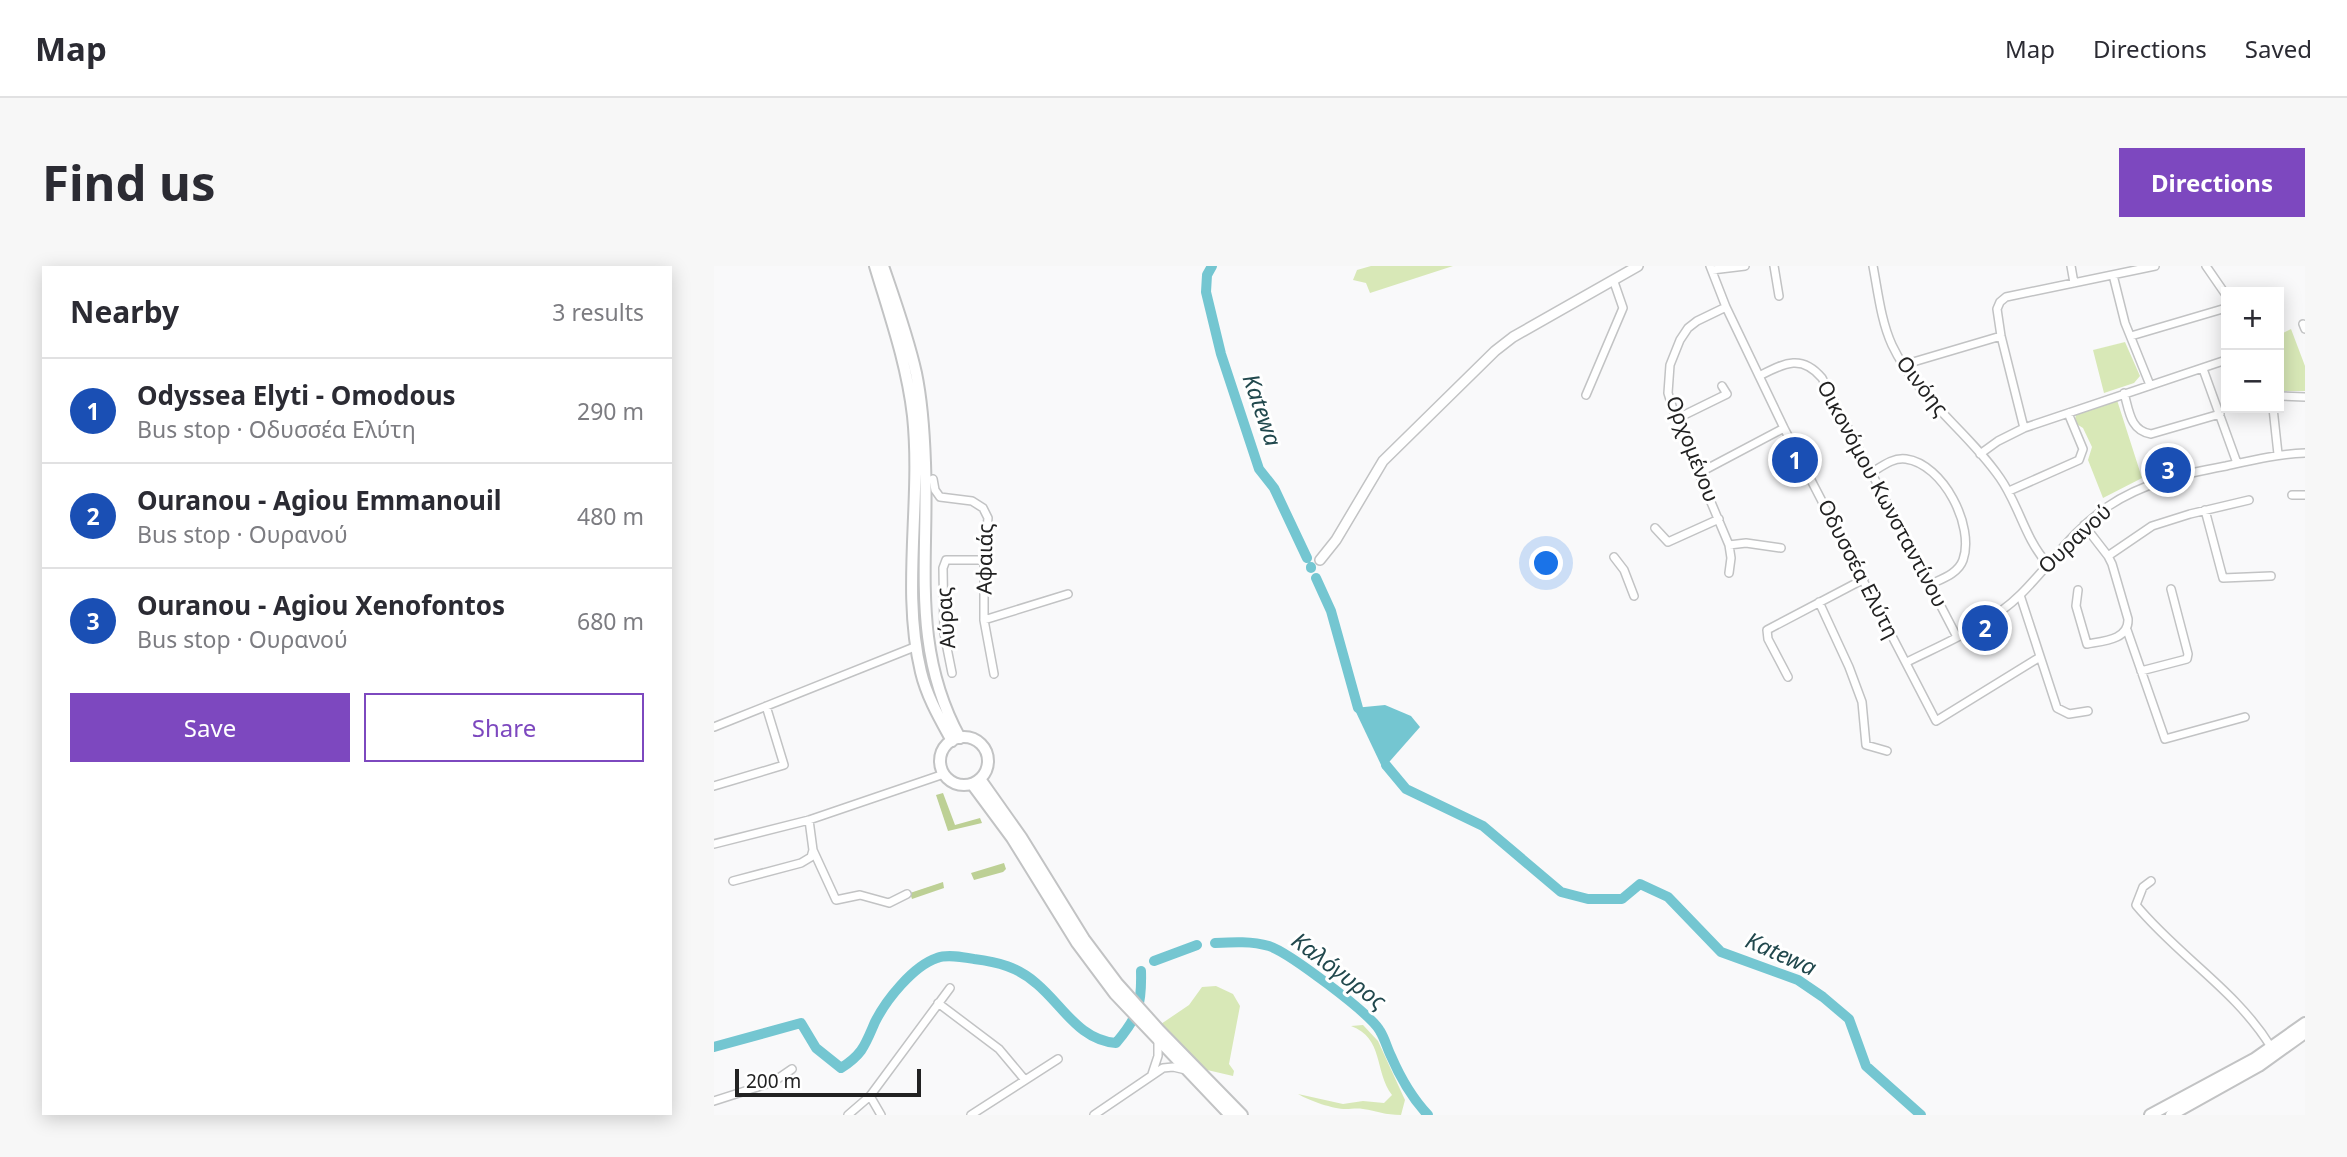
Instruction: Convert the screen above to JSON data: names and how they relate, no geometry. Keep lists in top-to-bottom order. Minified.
{"streets":{"street":["Οινόης","Ορχομένου","Οικονόμου Κωνσταντίνου","Ουρανού","Αφαιάς","Οδυσσέα Ελύτη","Αύρας"]},"crossings":[["Οινόης","Ουρανού"],["Ορχομένου","Οδυσσέα Ελύτη"],["Οικονόμου Κωνσταντίνου","Ουρανού"],["Οικονόμου Κωνσταντίνου","Οδυσσέα Ελύτη"],["Ουρανού","Οδυσσέα Ελύτη"],["Αφαιάς","Αύρας"]],"water":["Katewa","Καλόγυρος"],"scale_bar":"200 m","page":{"header":"Map","nav":["Map","Directions","Saved"],"buttons":["Directions",["Save","Share"]],"title":"Find us","heading":["Nearby","3 results"],"map_buttons":["+","−"],"list":[{"mark":"1","name":"Odyssea Elyti - Omodous","note":"Bus stop · Οδυσσέα Ελύτη","value":"290 m"},{"mark":"2","name":"Ouranou - Agiou Emmanouil","note":"Bus stop · Ουρανού","value":"480 m"},{"mark":"3","name":"Ouranou - Agiou Xenofontos","note":"Bus stop · Ουρανού","value":"680 m"}],"pins":["1","3","2"],"scale":"200 m"}}
